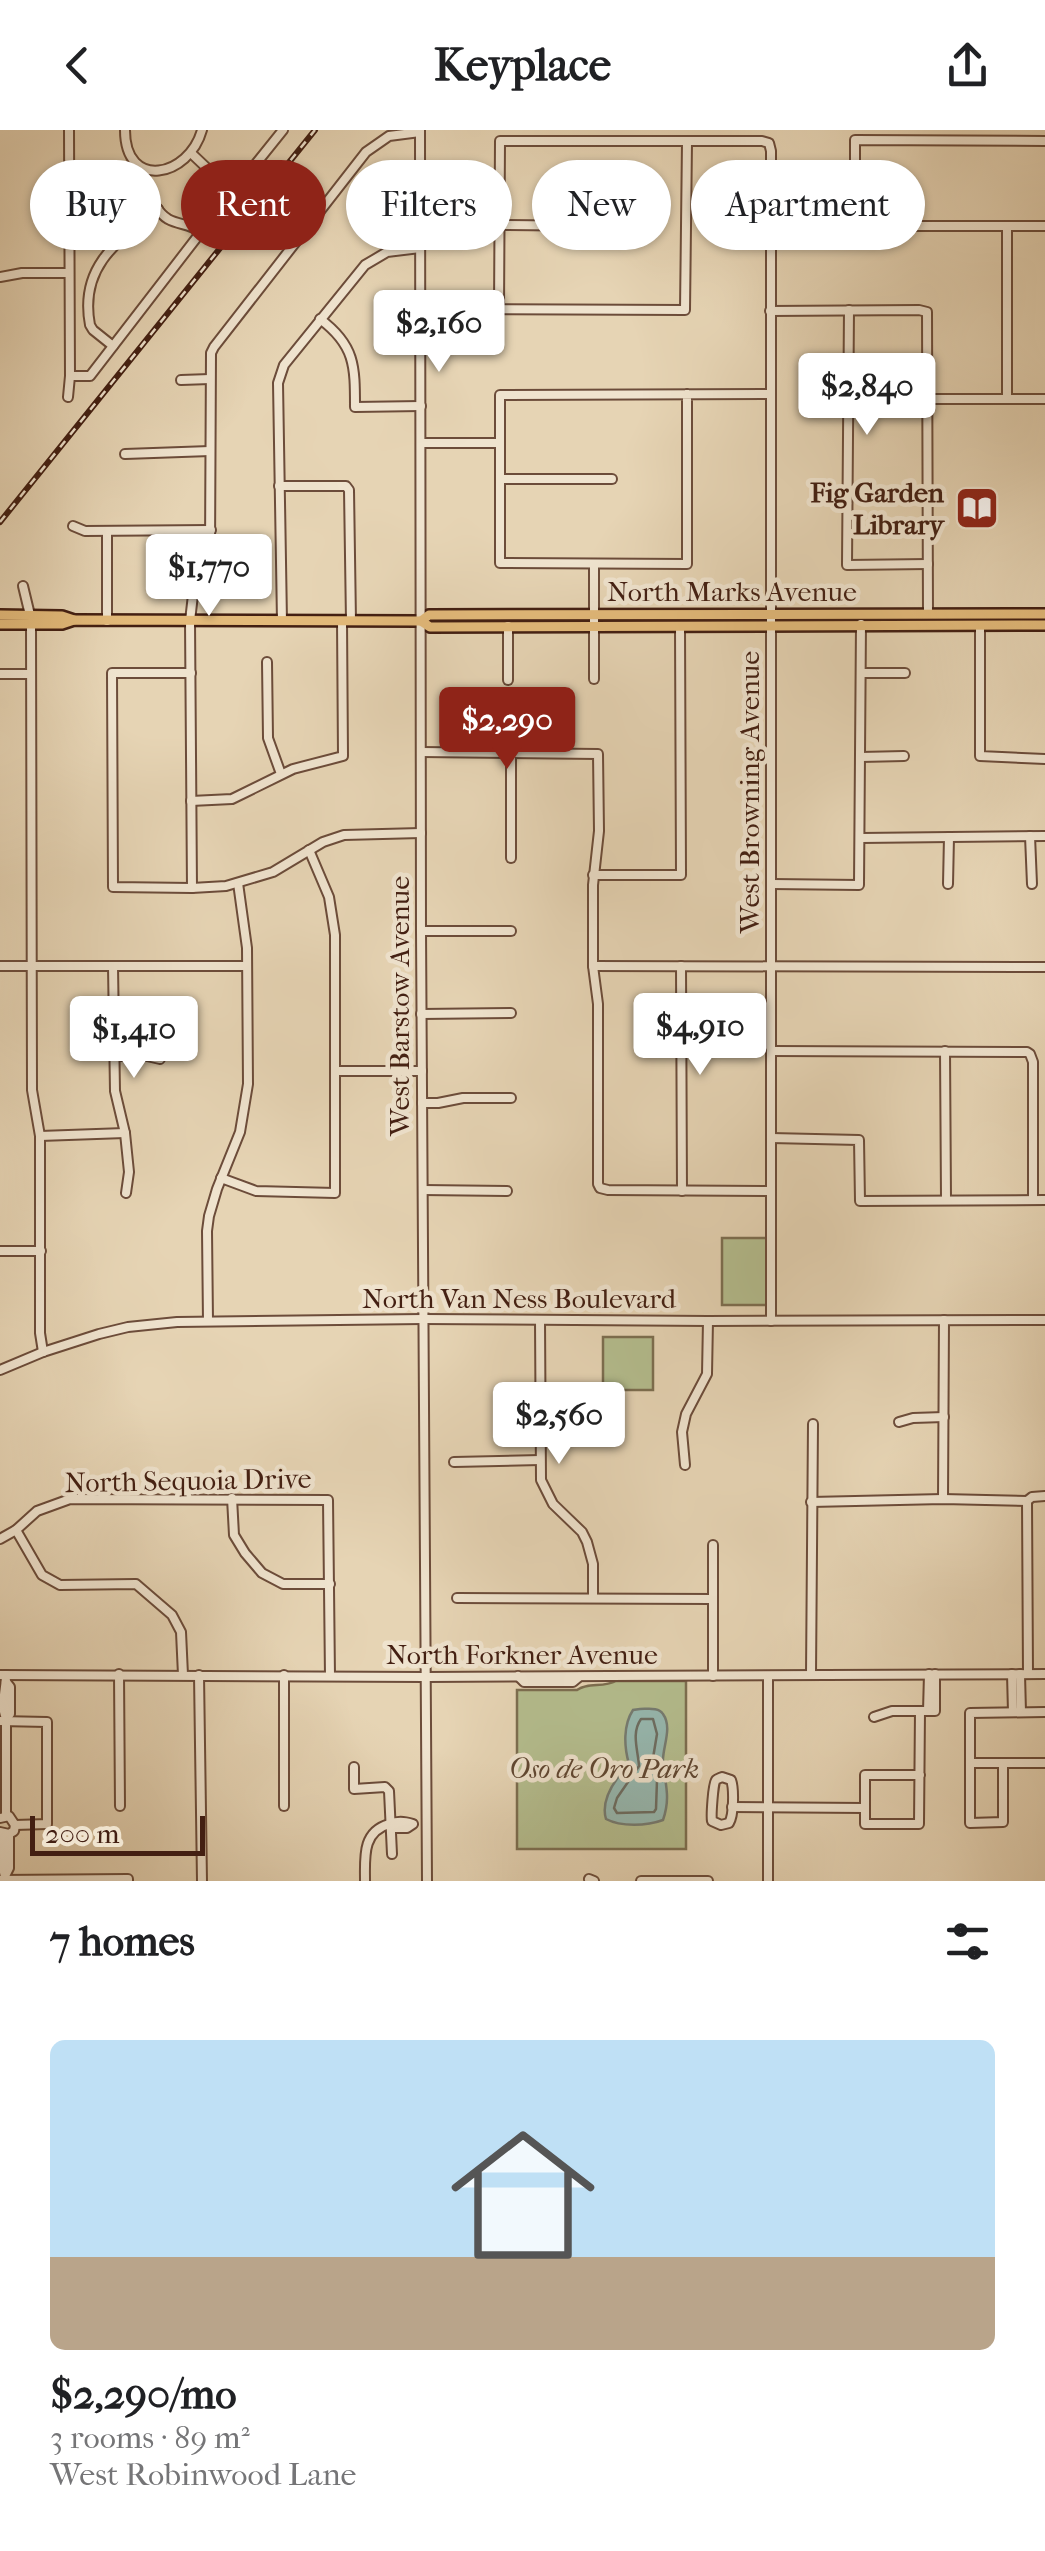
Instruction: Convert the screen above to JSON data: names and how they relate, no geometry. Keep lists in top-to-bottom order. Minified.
{"streets":{"main road":["North Marks Avenue"],"street":["West Browning Avenue","West Barstow Avenue","North Van Ness Boulevard","North Sequoia Drive","North Forkner Avenue"]},"crossings":[["North Marks Avenue","West Browning Avenue"],["North Marks Avenue","West Barstow Avenue"],["West Browning Avenue","North Van Ness Boulevard"],["West Barstow Avenue","North Van Ness Boulevard"],["West Barstow Avenue","North Forkner Avenue"]],"parks":["Oso de Oro Park"],"places":{"library":["Fig Garden Library"]},"scale_bar":"200 m","page":{"header":"Keyplace","chip":["Buy","Rent","Filters","New","Apartment"],"price":["$2,160","$2,840","$1,770","$2,290","$4,910","$1,410","$2,560"],"scale":"200 m","heading":"7 homes","list":[{"name":"$2,290/mo","note":"3 rooms · 89 m² · West Robinwood Lane"}]}}
